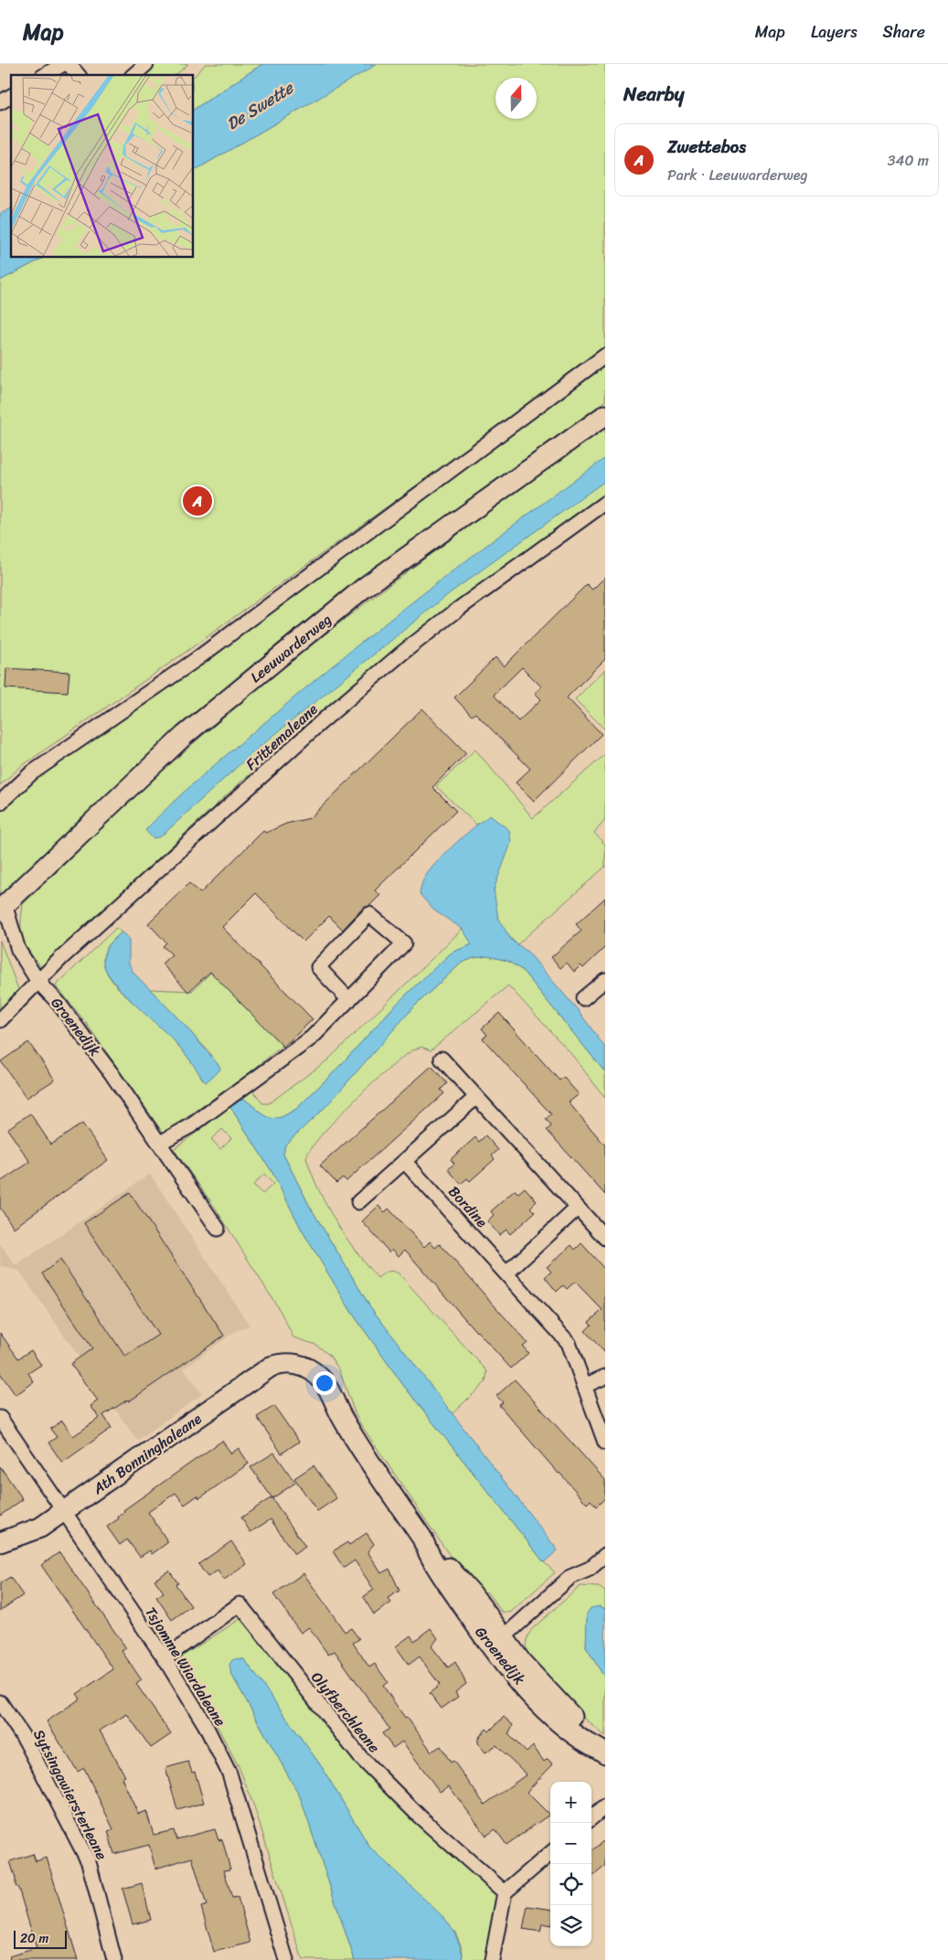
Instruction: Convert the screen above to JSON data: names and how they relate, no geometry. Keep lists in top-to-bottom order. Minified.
{"streets":{"main road":["Leeuwarderweg","Groenedijk","Ath Bonninghaleane"],"street":["Frittemaleane","Bordine","Tsjomme Wiardaleane","Olyfberchleane","Sytsingawiersterleane"]},"crossings":[["Leeuwarderweg","Groenedijk"],["Frittemaleane","Groenedijk"],["Groenedijk","Ath Bonninghaleane"],["Ath Bonninghaleane","Tsjomme Wiardaleane"],["Tsjomme Wiardaleane","Olyfberchleane"]],"water":["De Swette"],"scale_bar":"20 m","north":"top","page":{"header":"Map","nav":["Map","Layers","Share"],"heading":"Nearby","list":[{"mark":"A","name":"Zwettebos","note":"Park · Leeuwarderweg","value":"340 m"}],"pins":"A","map_buttons":["+","−"],"scale":"20 m"}}
